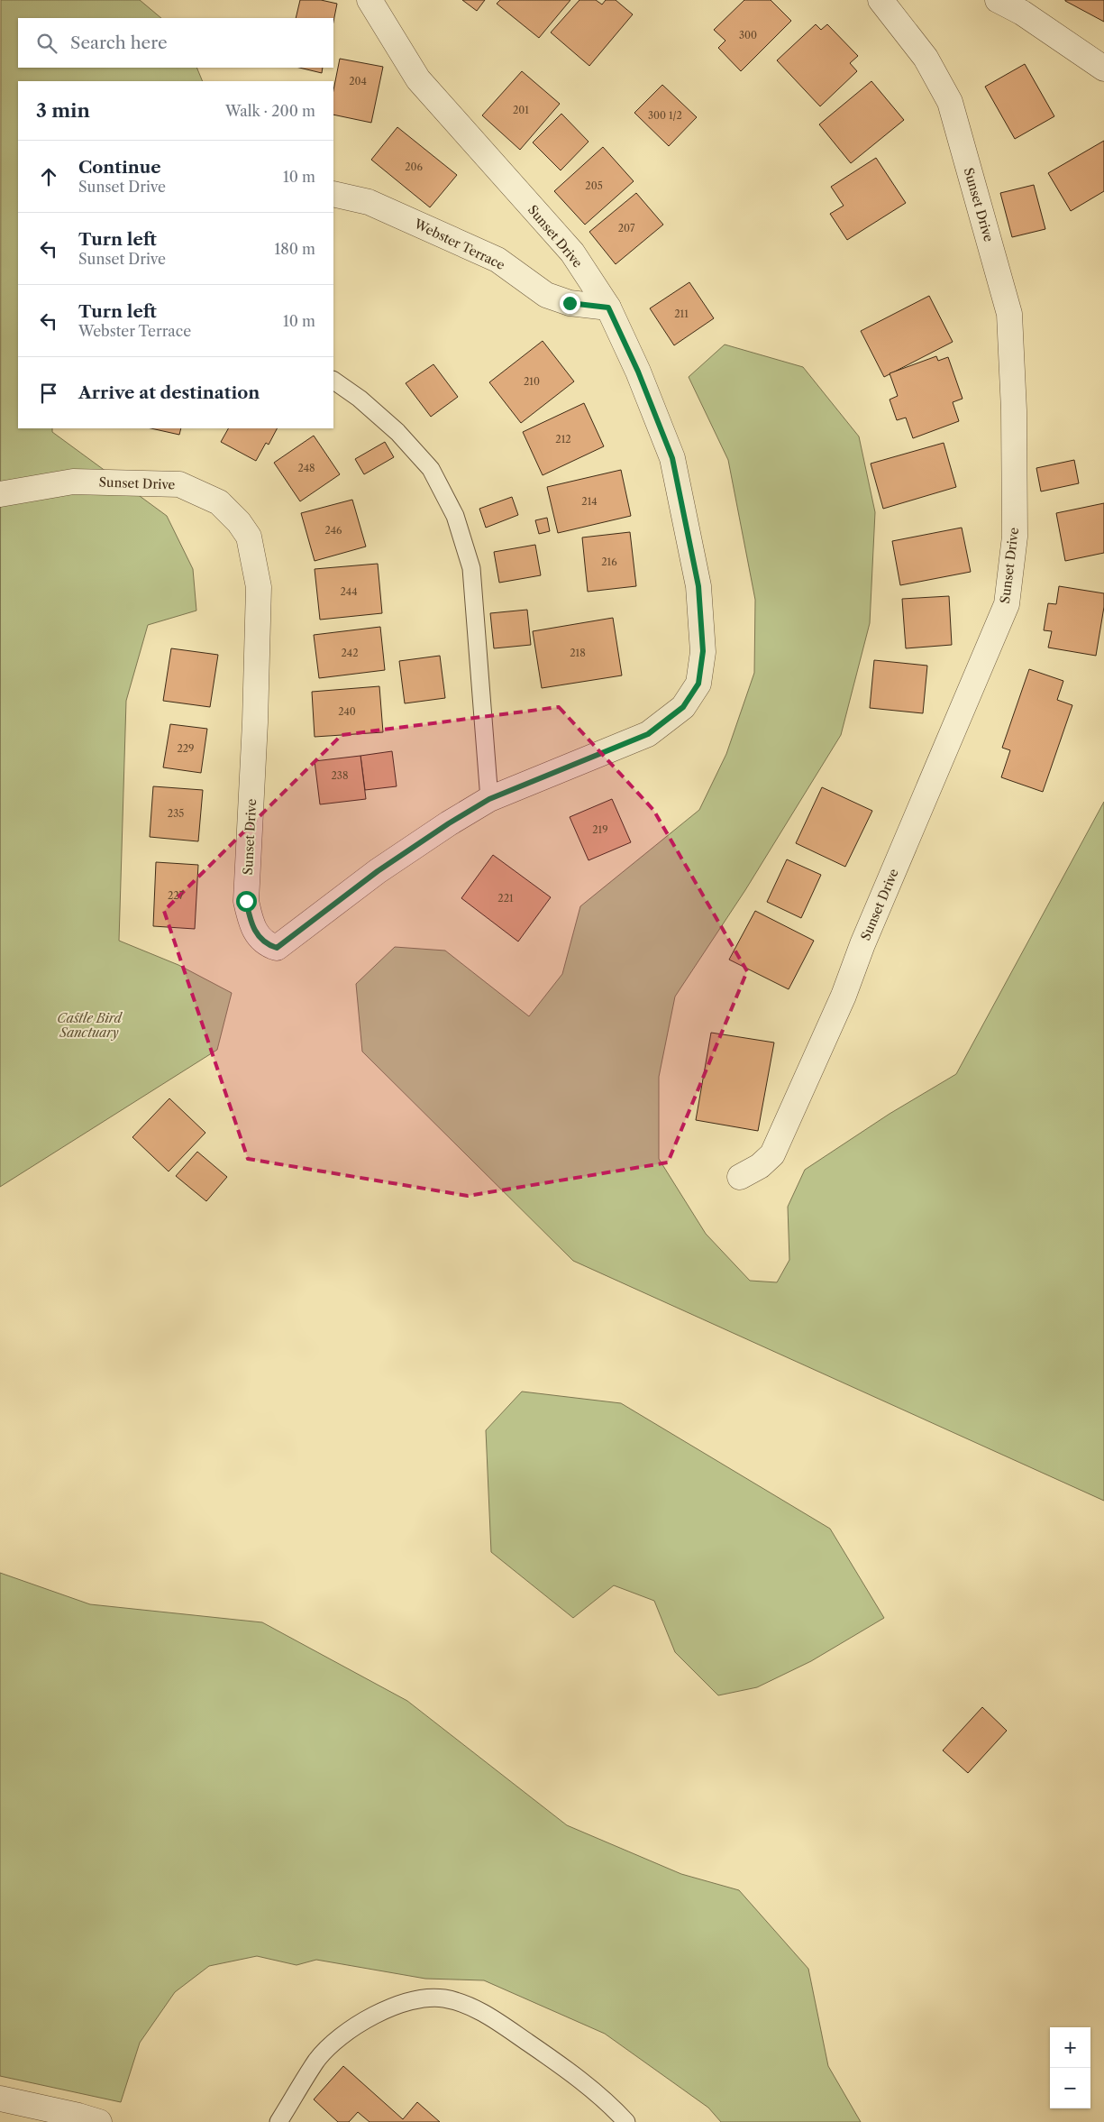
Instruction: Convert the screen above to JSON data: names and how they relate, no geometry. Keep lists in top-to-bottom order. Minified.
{"streets":{"street":["Sunset Drive","Webster Terrace"]},"crossings":[["Sunset Drive","Webster Terrace"]],"parks":["Castle Bird Sanctuary"],"house_numbers":["300","204","201","300 1/2","206","205","207","211","210","212","248","214","246","216","244","242","218","240","229","238","235","219","227","221"],"page":{"search":"Search here","heading":["3 min","Walk · 200 m"],"list":[["Continue","Sunset Drive","10 m"],["Turn left","Sunset Drive","180 m"],["Turn left","Webster Terrace","10 m"],"Arrive at destination"],"map_buttons":["+","−"]}}
